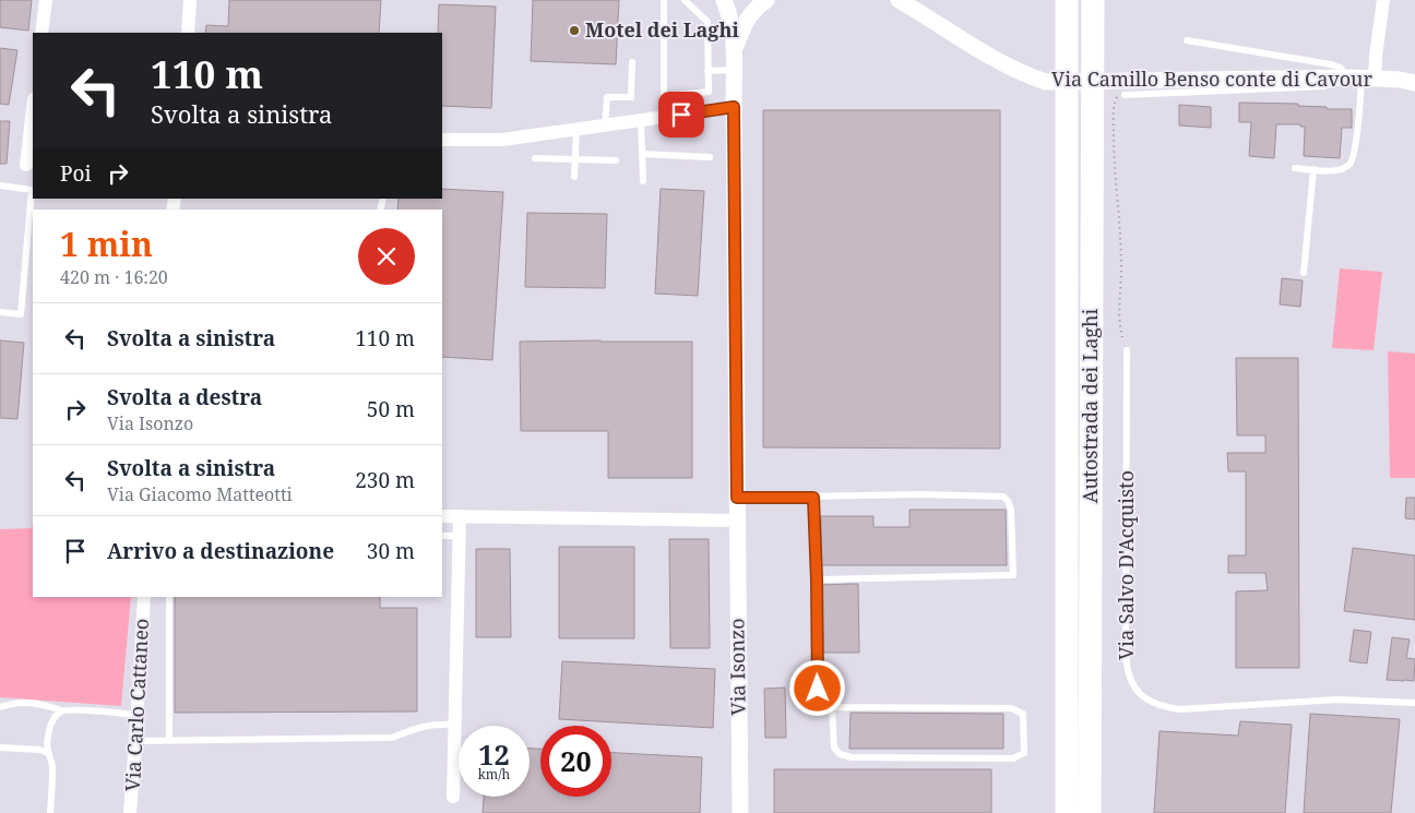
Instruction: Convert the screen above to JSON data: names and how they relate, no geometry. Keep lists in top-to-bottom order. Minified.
{"streets":{"highway":["Autostrada dei Laghi"],"street":["Via Camillo Benso conte di Cavour","Via Isonzo","Via Carlo Cattaneo"],"lane":["Via Salvo D'Acquisto"]},"places":["Motel dei Laghi"],"page":{"turn":["110 m","Svolta a sinistra"],"then":"Poi","heading":["1 min","420 m · 16:20"],"list":[{"name":"Svolta a sinistra","value":"110 m"},{"name":"Svolta a destra","note":"Via Isonzo","value":"50 m"},{"name":"Svolta a sinistra","note":"Via Giacomo Matteotti","value":"230 m"},{"name":"Arrivo a destinazione","value":"30 m"}],"speed":"12 km/h","limit":"20"}}
